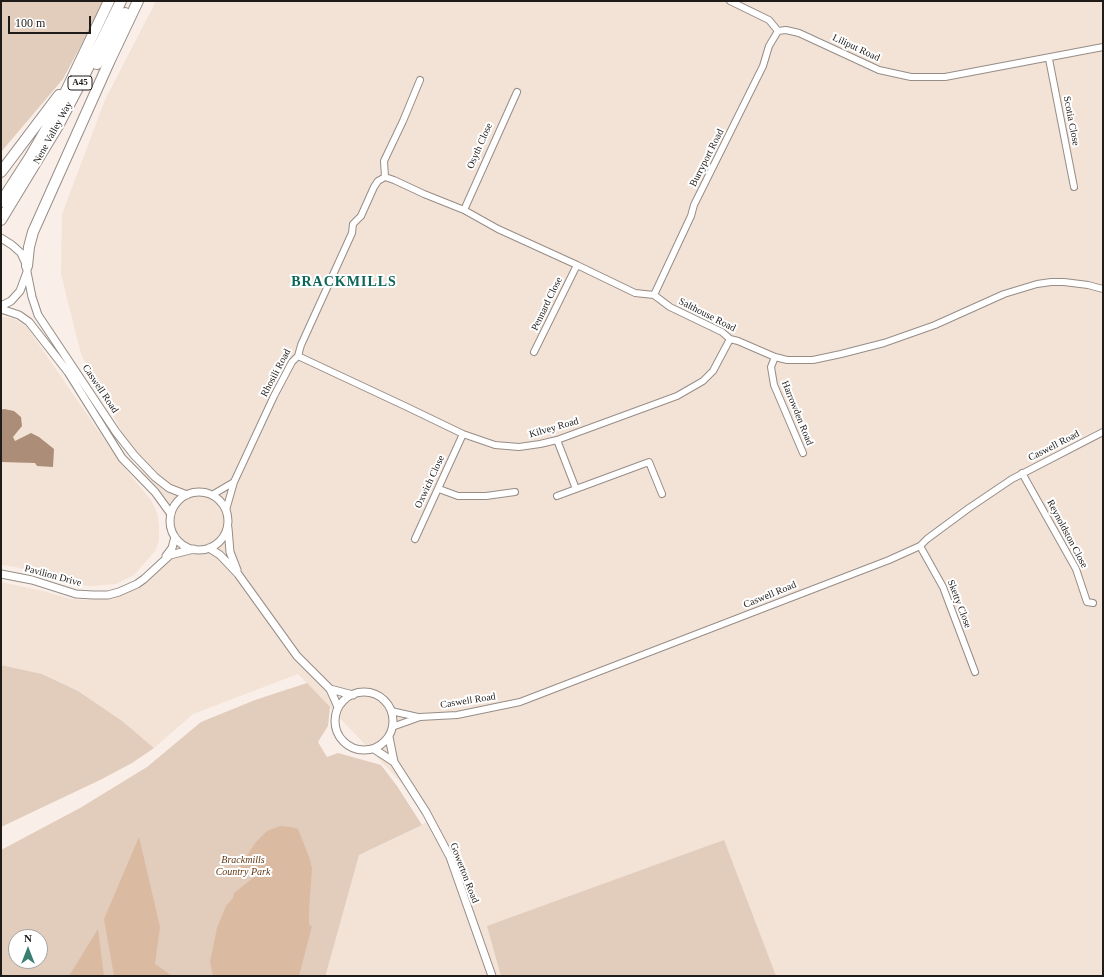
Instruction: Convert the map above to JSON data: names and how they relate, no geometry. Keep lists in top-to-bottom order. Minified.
{"streets":{"highway":["A45","Nene Valley Way"],"street":["Liliput Road","Scotia Close","Osyth Close","Burryport Road","Pennard Close","Salthouse Road","Rhosili Road","Caswell Road","Harrowden Road","Kilvey Road","Oxwich Close","Reynoldston Close","Pavilion Drive","Sketty Close","Gowerton Road"]},"crossings":[["Liliput Road","Scotia Close"],["Liliput Road","Burryport Road"],["Osyth Close","Salthouse Road"],["Burryport Road","Salthouse Road"],["Pennard Close","Salthouse Road"],["Salthouse Road","Rhosili Road"],["Salthouse Road","Harrowden Road"],["Salthouse Road","Kilvey Road"],["Rhosili Road","Caswell Road"],["Rhosili Road","Kilvey Road"],["Rhosili Road","Pavilion Drive"],["Caswell Road","Reynoldston Close"],["Caswell Road","Pavilion Drive"],["Caswell Road","Sketty Close"],["Caswell Road","Gowerton Road"],["Kilvey Road","Oxwich Close"]],"districts":["BRACKMILLS"],"parks":["Brackmills Country Park"],"scale_bar":"100 m","north":"top"}
